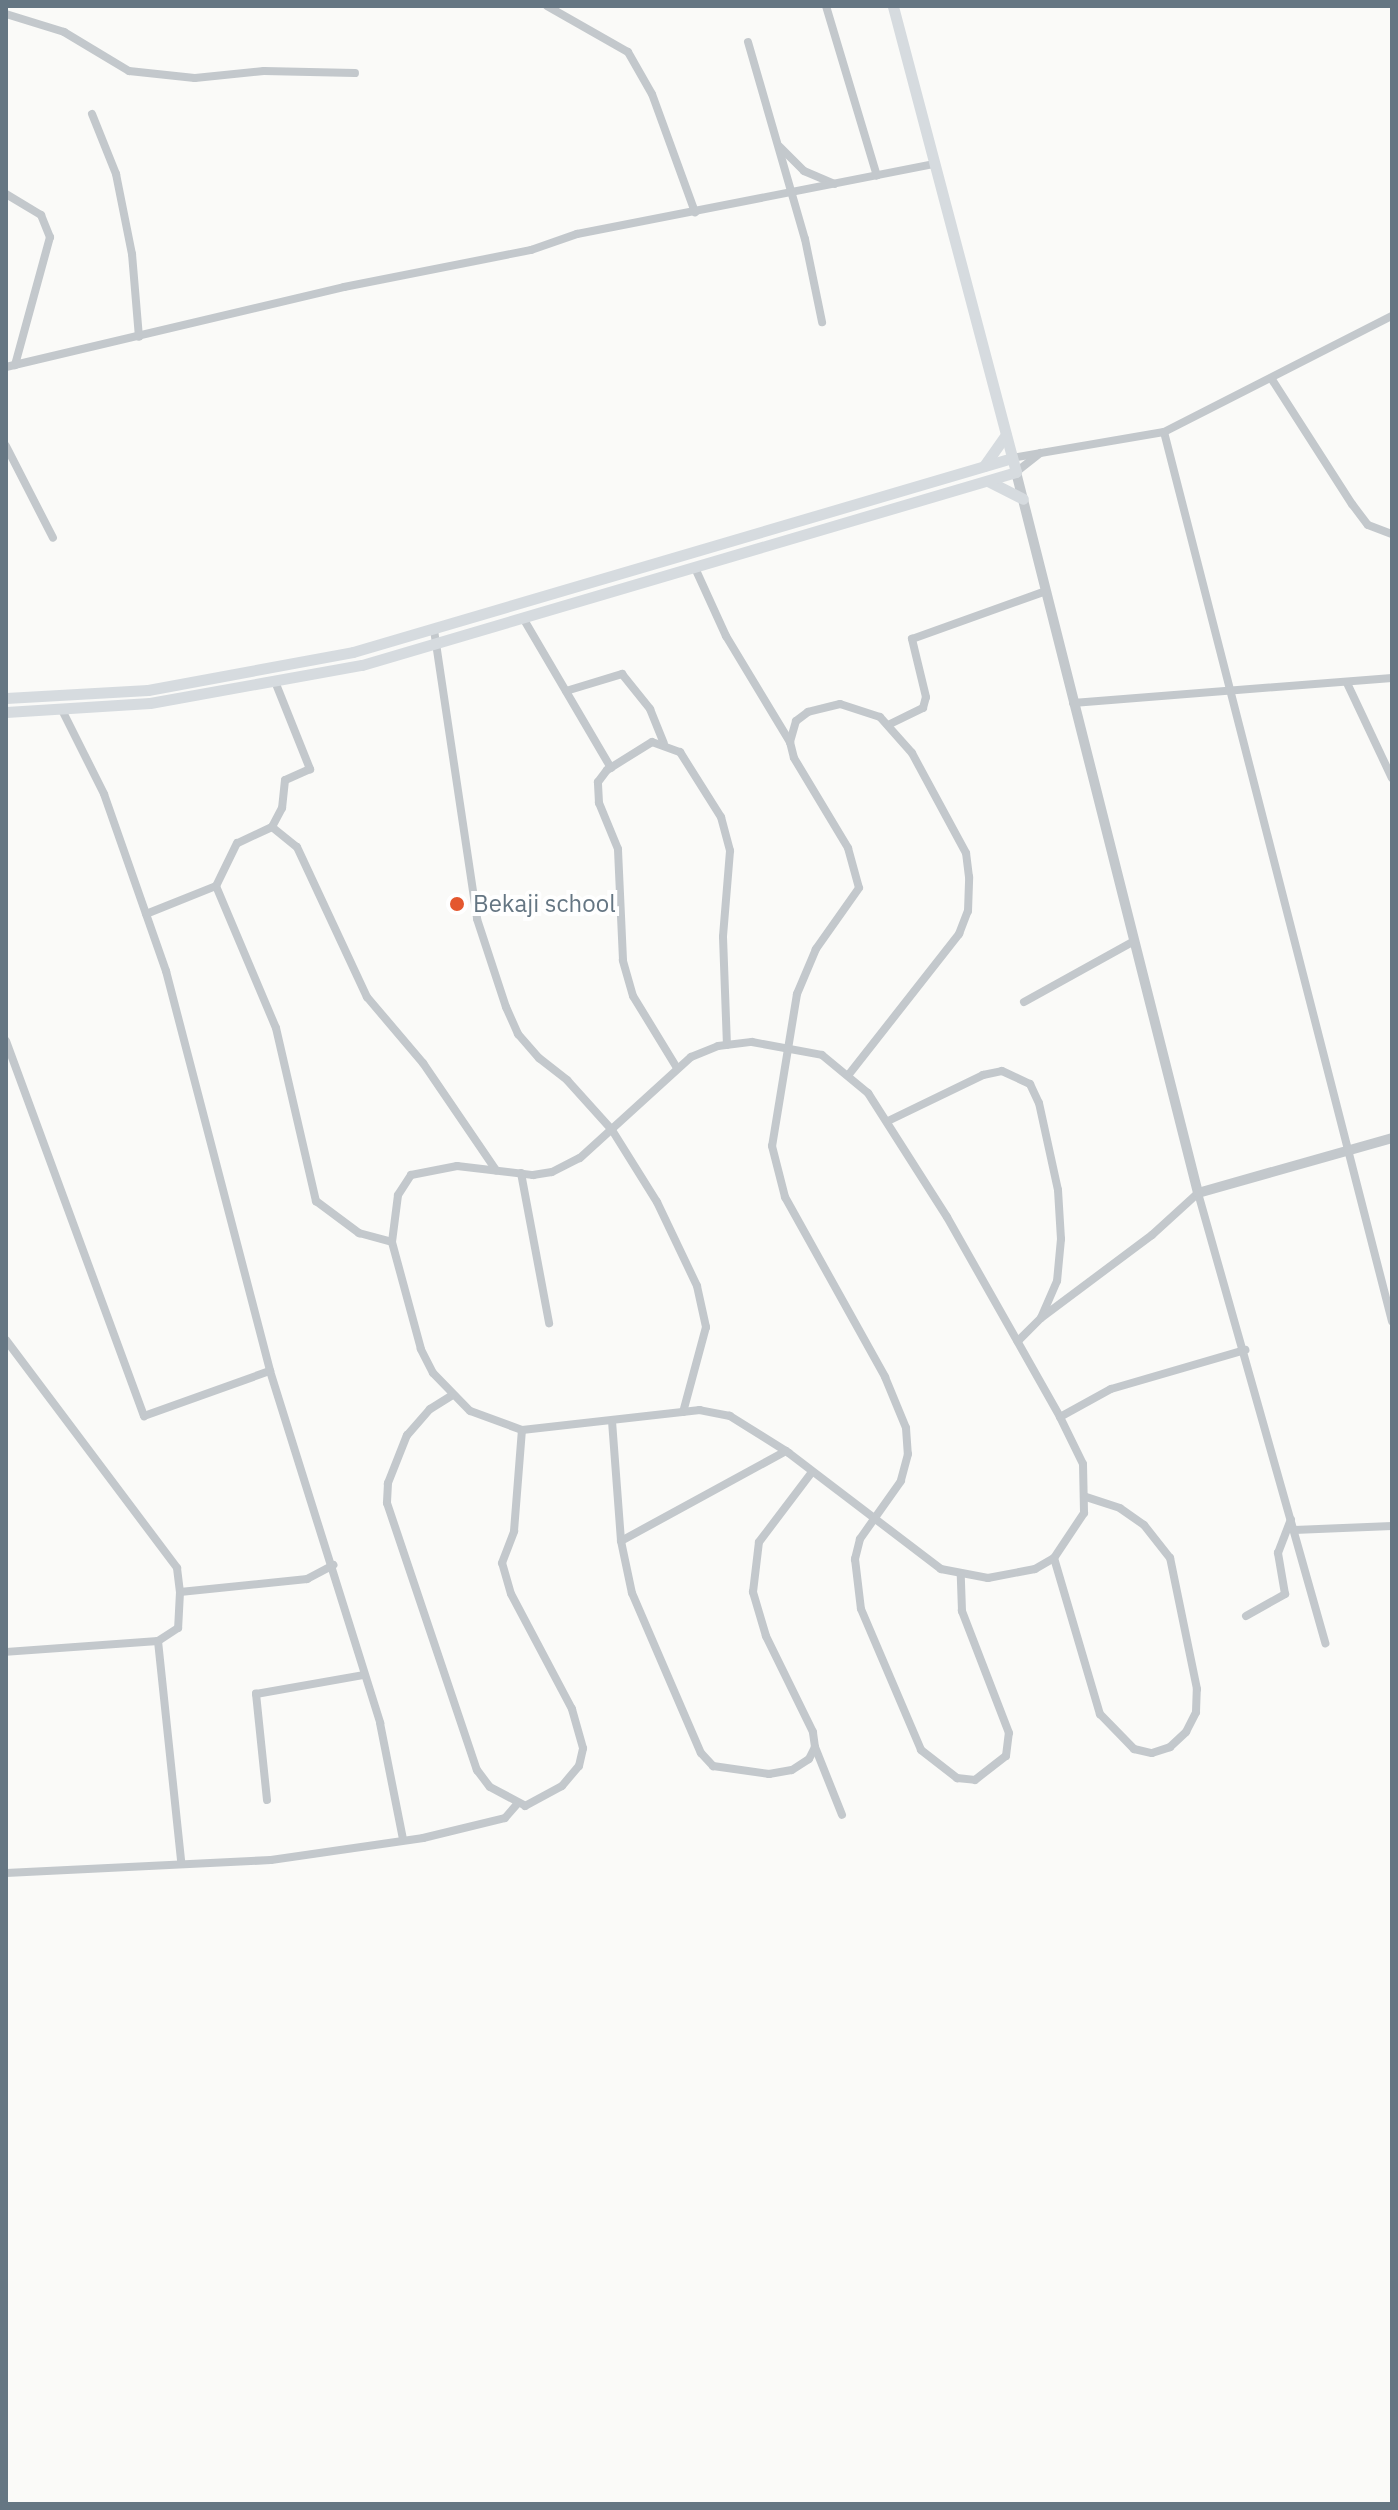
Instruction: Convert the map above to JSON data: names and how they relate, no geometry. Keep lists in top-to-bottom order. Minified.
{"places":["Bekaji school"]}
